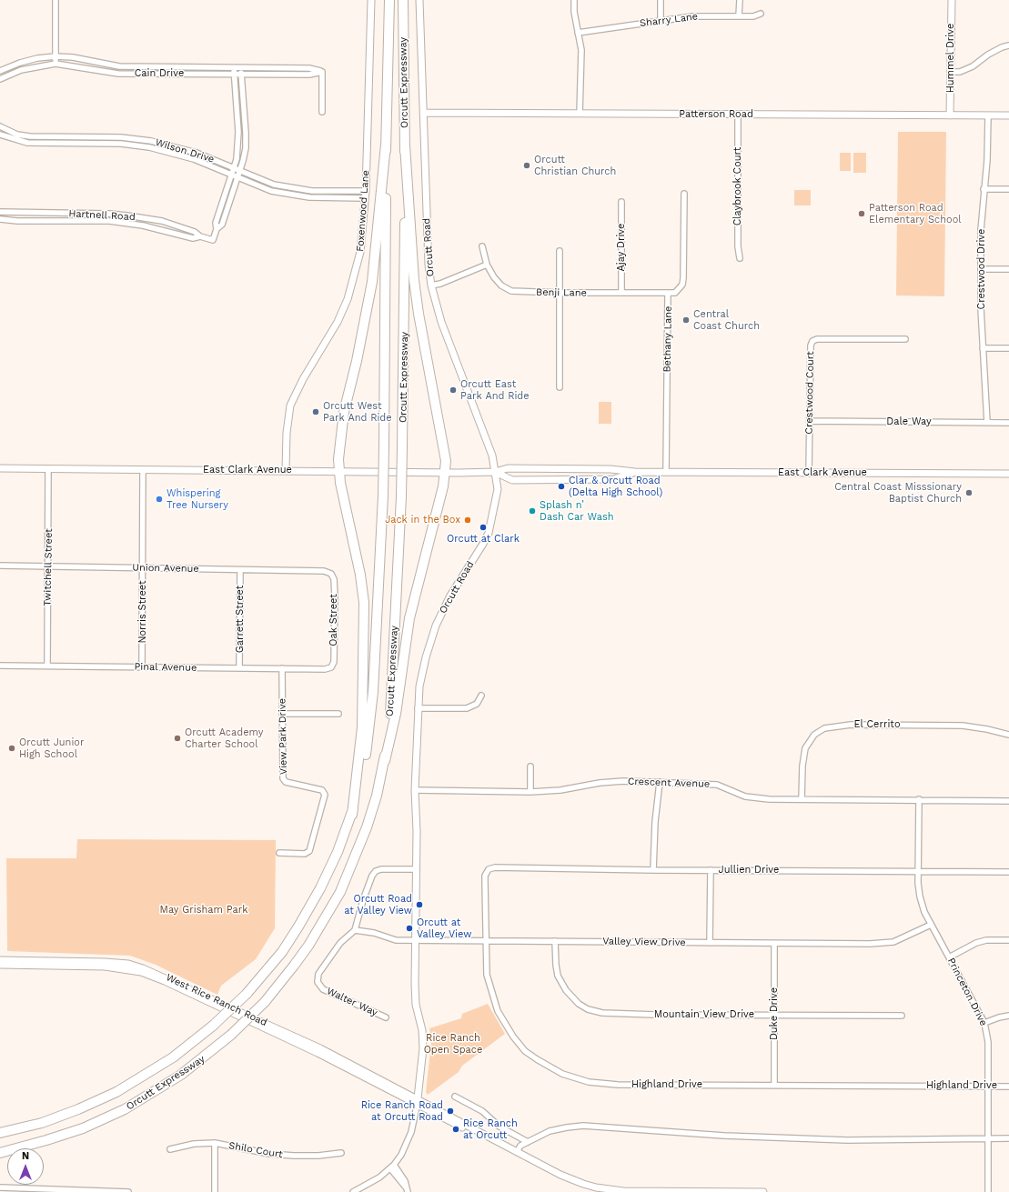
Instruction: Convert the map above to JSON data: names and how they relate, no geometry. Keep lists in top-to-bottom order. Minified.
{"streets":{"highway":["Orcutt Expressway"],"main road":["Hummel Drive","Patterson Road","Foxenwood Lane","Orcutt Road","East Clark Avenue","West Rice Ranch Road"],"street":["Sharry Lane","Cain Drive","Wilson Drive","Claybrook Court","Hartnell Road","Ajay Drive","Crestwood Drive","Benji Lane","Bethany Lane","Crestwood Court","Dale Way","Twitchell Street","Union Avenue","Norris Street","Garrett Street","Oak Street","Pinal Avenue","El Cerrito","View Park Drive","Crescent Avenue","Jullien Drive","Valley View Drive","Princeton Drive","Walter Way","Duke Drive","Mountain View Drive","Highland Drive","Shilo Court"]},"crossings":[["Hummel Drive","Patterson Road"],["Cain Drive","Hartnell Road"],["Patterson Road","Claybrook Court"],["Patterson Road","Orcutt Road"],["Patterson Road","Crestwood Drive"],["Wilson Drive","Foxenwood Lane"],["Wilson Drive","Hartnell Road"],["Foxenwood Lane","East Clark Avenue"],["Orcutt Road","East Clark Avenue"],["Orcutt Road","Crescent Avenue"],["Orcutt Road","Valley View Drive"],["Orcutt Road","West Rice Ranch Road"],["Ajay Drive","Benji Lane"],["Crestwood Drive","Dale Way"],["Benji Lane","Bethany Lane"],["Bethany Lane","East Clark Avenue"],["Crestwood Court","Dale Way"],["Crestwood Court","East Clark Avenue"],["East Clark Avenue","Twitchell Street"],["East Clark Avenue","Norris Street"],["Twitchell Street","Union Avenue"],["Twitchell Street","Pinal Avenue"],["Union Avenue","Norris Street"],["Union Avenue","Garrett Street"],["Union Avenue","Oak Street"],["Norris Street","Pinal Avenue"],["Garrett Street","Pinal Avenue"],["Oak Street","Pinal Avenue"],["Pinal Avenue","View Park Drive"],["El Cerrito","Crescent Avenue"],["Crescent Avenue","Princeton Drive"],["Jullien Drive","Princeton Drive"],["Jullien Drive","Highland Drive"],["Valley View Drive","Princeton Drive"],["Valley View Drive","Walter Way"],["Valley View Drive","Duke Drive"],["Valley View Drive","Mountain View Drive"],["Valley View Drive","Highland Drive"],["Princeton Drive","Highland Drive"],["Duke Drive","Mountain View Drive"],["Duke Drive","Highland Drive"]],"parks":["May Grisham Park","Rice Ranch Open Space"],"places":["Orcutt Christian Church","Patterson Road Elementary School","Central Coast Church","Orcutt East Park And Ride","Orcutt West Park And Ride","Clar & Orcutt Road (Delta High School)","Central Coast Misssionary Baptist Church","Whispering Tree Nursery","Splash n’ Dash Car Wash","Jack in the Box","Orcutt at Clark","Orcutt Academy Charter School","Orcutt Junior High School","Orcutt Road at Valley View","Orcutt at Valley View","Rice Ranch Road at Orcutt Road","Rice Ranch at Orcutt"],"north":"top"}
